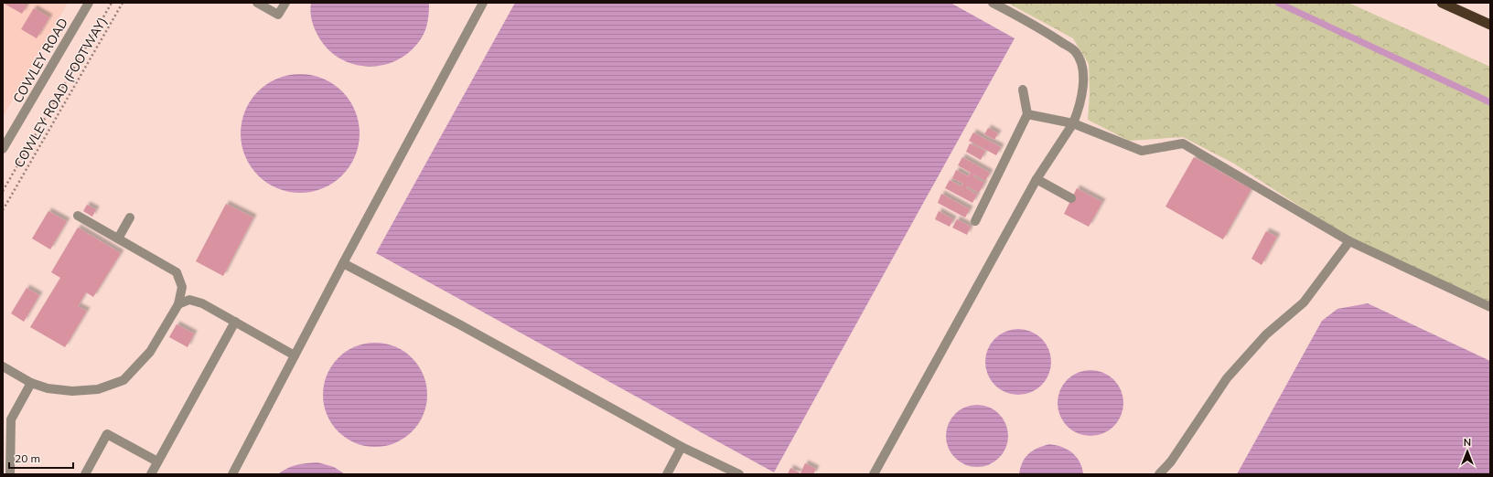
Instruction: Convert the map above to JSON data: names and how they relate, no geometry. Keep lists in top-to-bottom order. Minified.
{"streets":{"street":["COWLEY ROAD"],"path":["COWLEY ROAD (FOOTWAY)"]},"scale_bar":"20 m","north":"top"}
